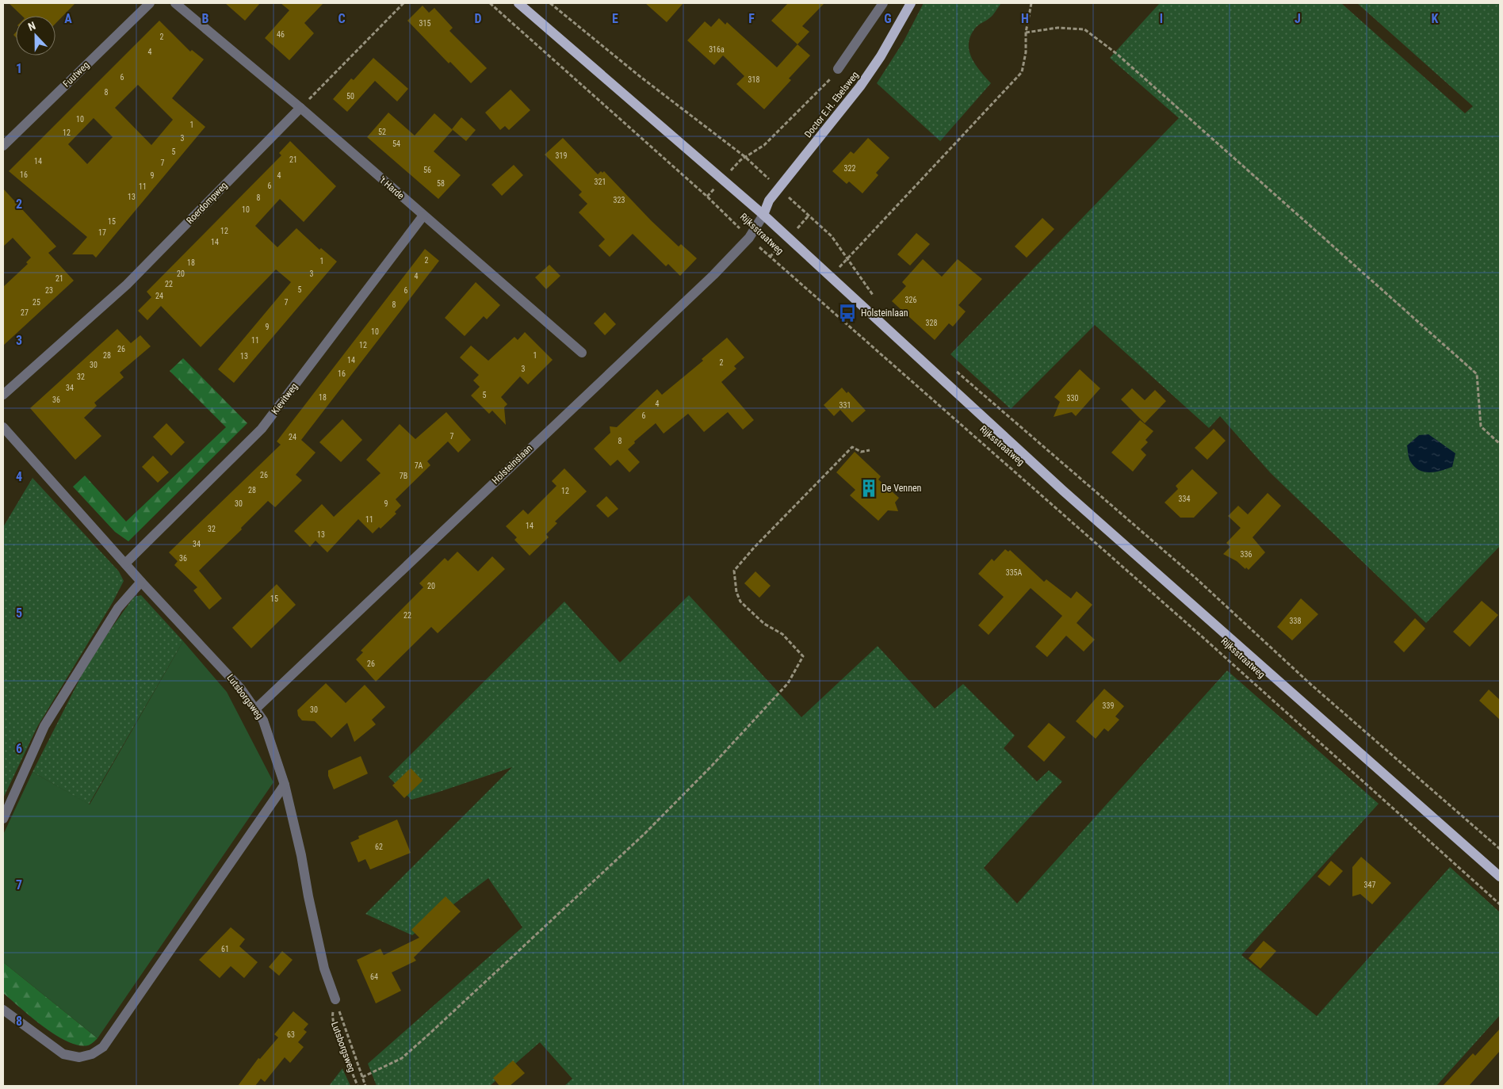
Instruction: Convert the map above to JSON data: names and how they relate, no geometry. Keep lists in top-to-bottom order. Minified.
{"streets":{"main road":["Doctor E.H. Ebelsweg","Rijksstraatweg"],"street":["Fuutweg","'t Harde","Roerdompweg","Kievitweg","Holsteinslaan","Lutsborgsweg"]},"crossings":[["Doctor E.H. Ebelsweg","Rijksstraatweg"],["Doctor E.H. Ebelsweg","Holsteinslaan"],["'t Harde","Roerdompweg"],["'t Harde","Kievitweg"],["Rijksstraatweg","Holsteinslaan"],["Kievitweg","Lutsborgsweg"],["Holsteinslaan","Lutsborgsweg"]],"places":{"bus stop":["Holsteinlaan"],"building":["De Vennen"]},"house_numbers":["315","46","2","316a","4","6","318","8","50","10","1","52","12","3","54","5","319","21","14","7","322","56","16","9","4","321","58","6","11","13","8","323","10","15","12","17","14","2","1","18","20","3","4","21","22","5","23","6","24","326","25","7","8","27","328","9","10","11","12","26","28","1","13","14","2","30","3","16","32","34","5","18","330","36","4","331","6","7","24","8","7A","26","7B","28","12","334","30","9","11","14","32","13","34","336","36","335A","20","15","22","338","26","339","30","62","347","61","64","63"],"north":"top","grid":{"columns":["A","B","C","D","E","F","G","H","I","J","K"],"rows":["1","2","3","4","5","6","7","8"]}}
